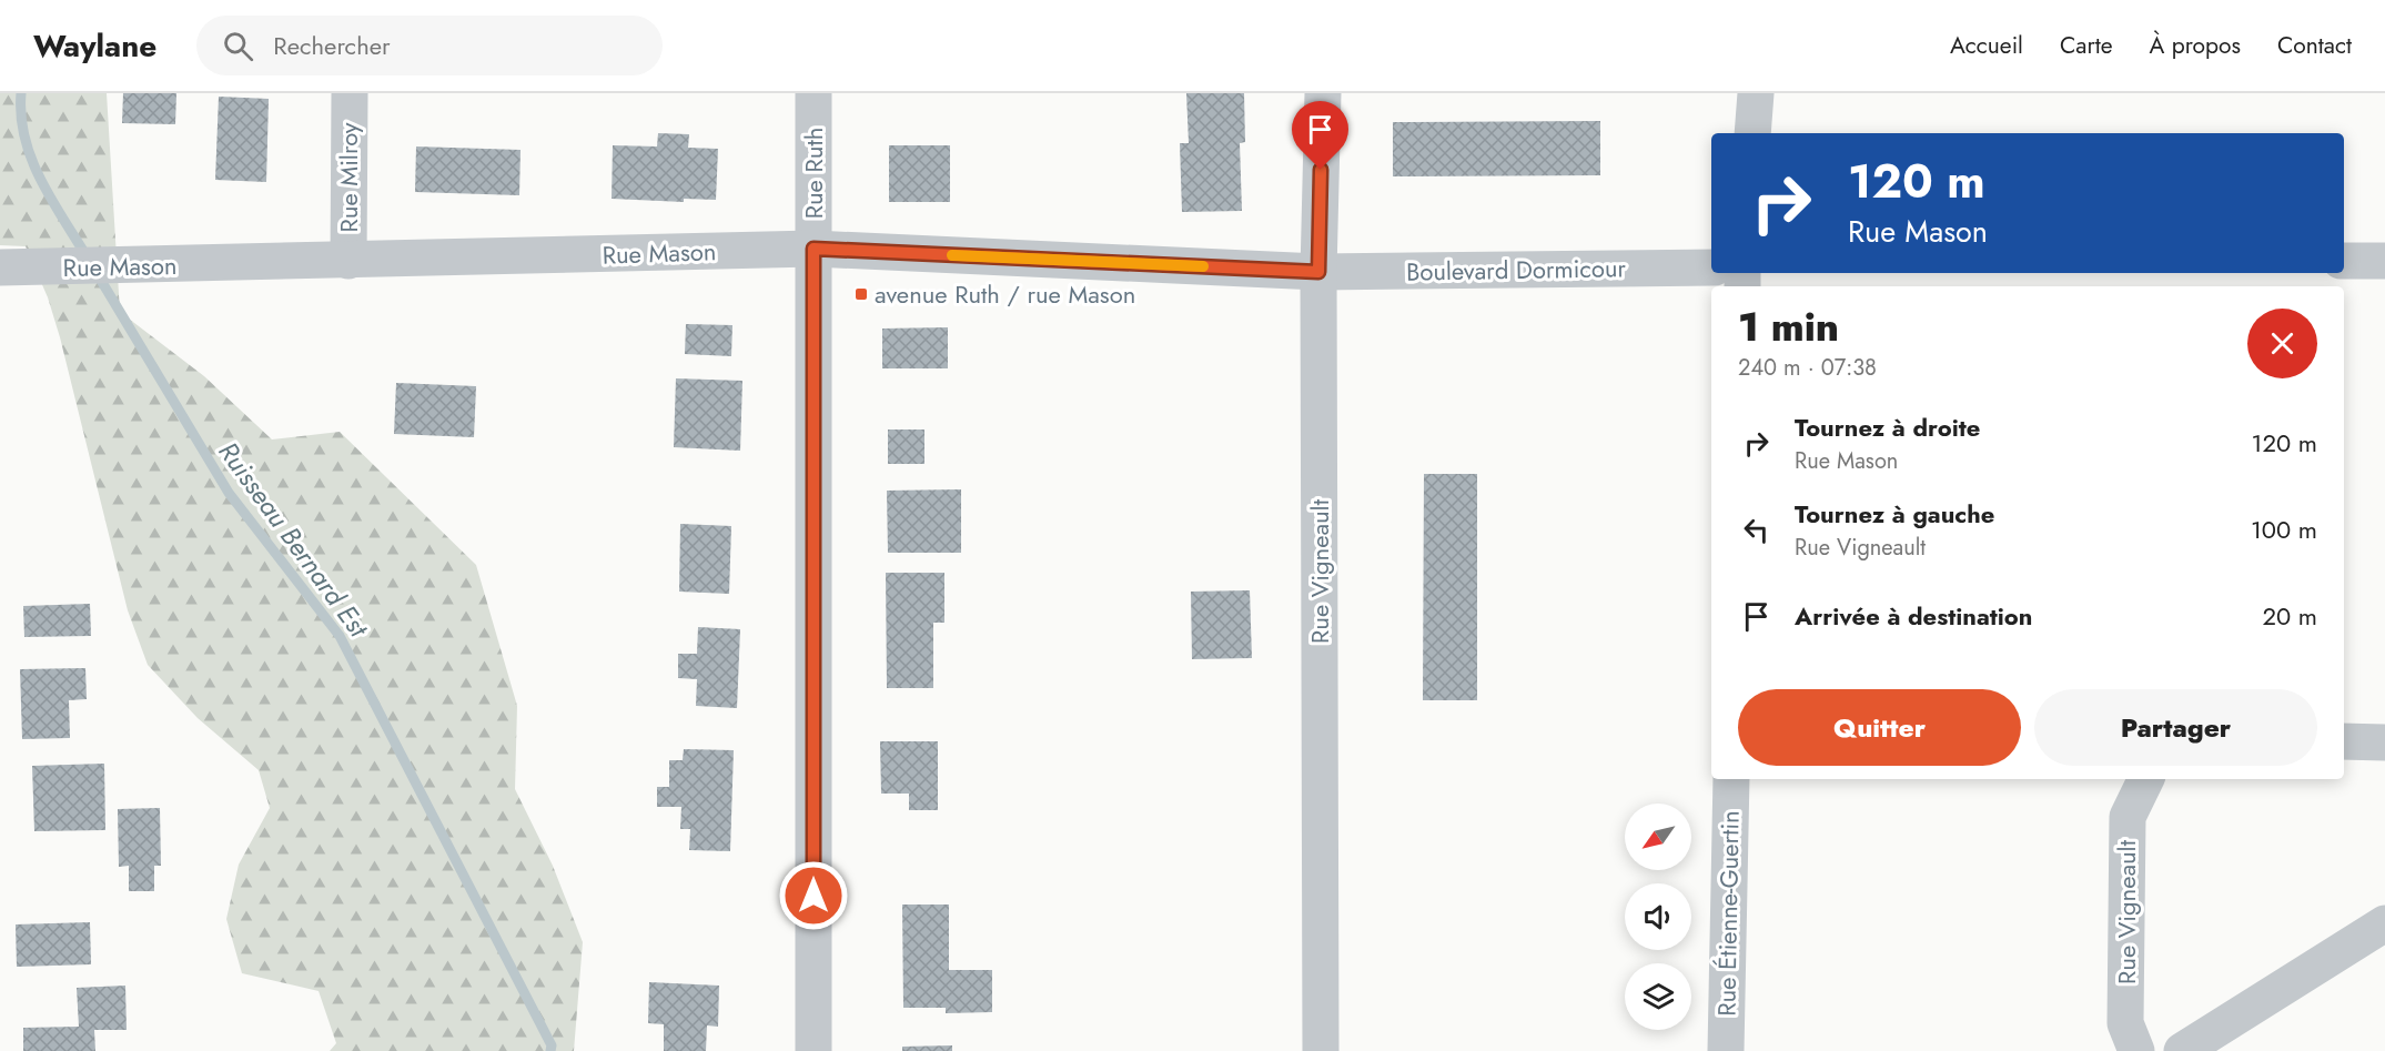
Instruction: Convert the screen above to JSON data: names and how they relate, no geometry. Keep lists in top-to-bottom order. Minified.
{"streets":{"street":["Rue Ruth","Rue Milroy","Rue Mason","Boulevard Dormicour","Rue Vigneault","Rue Étienne-Guertin"]},"crossings":[["Rue Ruth","Rue Mason"],["Rue Milroy","Rue Mason"],["Rue Mason","Boulevard Dormicour"],["Rue Mason","Rue Vigneault"],["Boulevard Dormicour","Rue Vigneault"]],"water":["Ruisseau Bernard Est"],"places":{"transit":["avenue Ruth / rue Mason"]},"north":"bottom left","page":{"header":"Waylane","search":"Rechercher","nav":["Accueil","Carte","À propos","Contact"],"turn":["120 m","Rue Mason"],"heading":["1 min","240 m · 07:38"],"list":[{"name":"Tournez à droite","note":"Rue Mason","value":"120 m"},{"name":"Tournez à gauche","note":"Rue Vigneault","value":"100 m"},{"name":"Arrivée à destination","value":"20 m"}],"buttons":["Quitter","Partager"]}}
